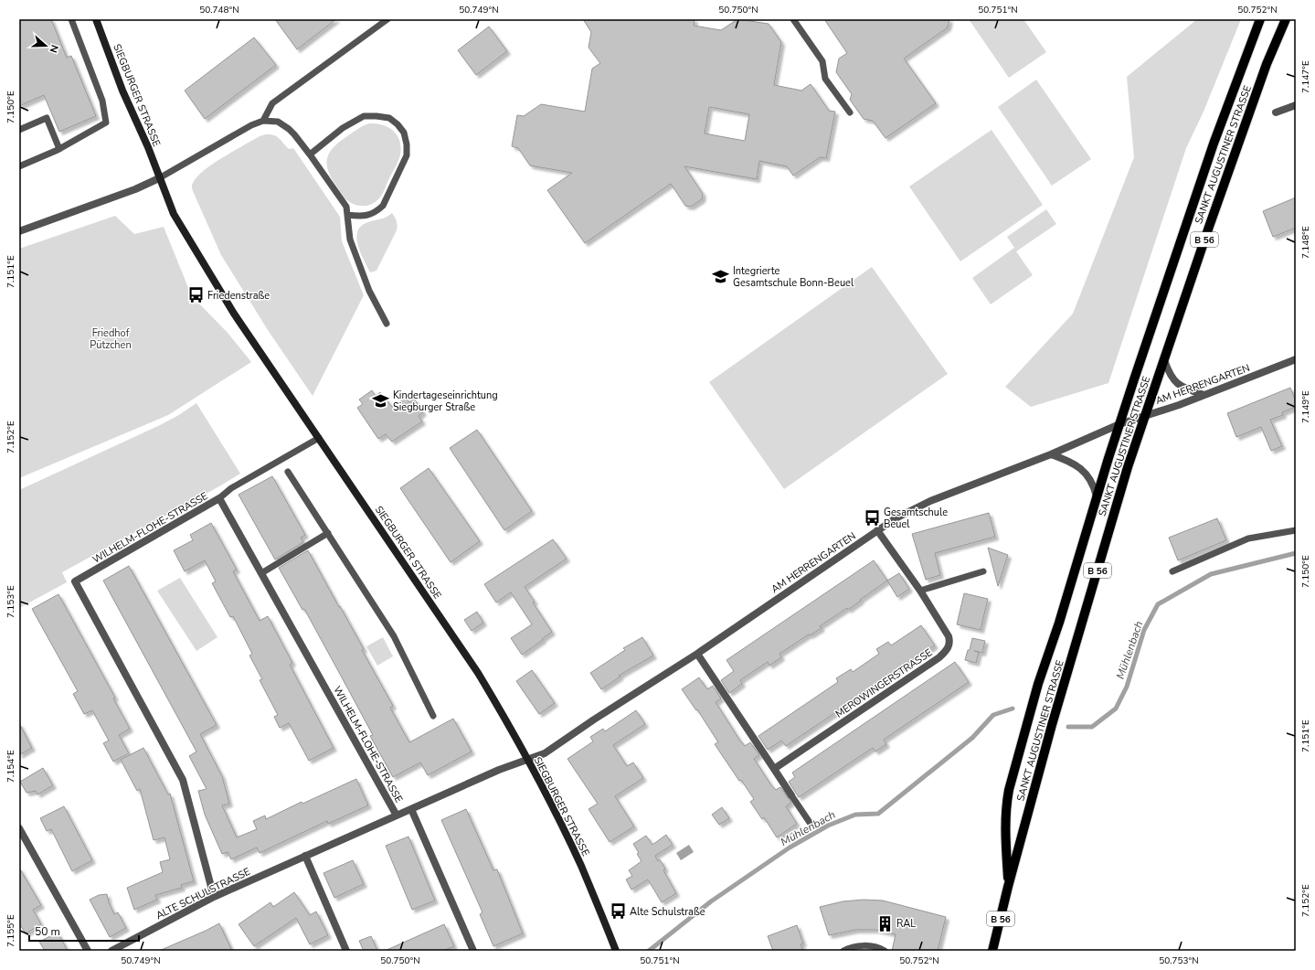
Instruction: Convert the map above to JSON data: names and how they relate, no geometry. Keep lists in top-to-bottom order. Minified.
{"streets":{"main road":["SIEGBURGER STRASSE","SANKT AUGUSTINER STRASSE","B 56"],"street":["AM HERRENGARTEN","WILHELM-FLOHE-STRASSE","MEROWINGERSTRASSE","ALTE SCHULSTRASSE"]},"crossings":[["SIEGBURGER STRASSE","AM HERRENGARTEN"],["SIEGBURGER STRASSE","ALTE SCHULSTRASSE"],["SANKT AUGUSTINER STRASSE","AM HERRENGARTEN"],["AM HERRENGARTEN","MEROWINGERSTRASSE"],["AM HERRENGARTEN","ALTE SCHULSTRASSE"],["WILHELM-FLOHE-STRASSE","ALTE SCHULSTRASSE"]],"water":["Mühlenbach"],"parks":["Friedhof Pützchen"],"places":{"school or university":["Integrierte Gesamtschule Bonn-Beuel","Kindertageseinrichtung Siegburger Straße"],"bus stop":["Friedenstraße","Gesamtschule Beuel","Alte Schulstraße"],"building":["RAL"]},"scale_bar":"50 m","north":"right","coordinates":["50.748°N","50.749°N","50.750°N","50.751°N","50.752°N","7.147°E","7.150°E","7.148°E","7.151°E","7.149°E","7.152°E","7.153°E","7.154°E","7.155°E","50.753°N"]}
